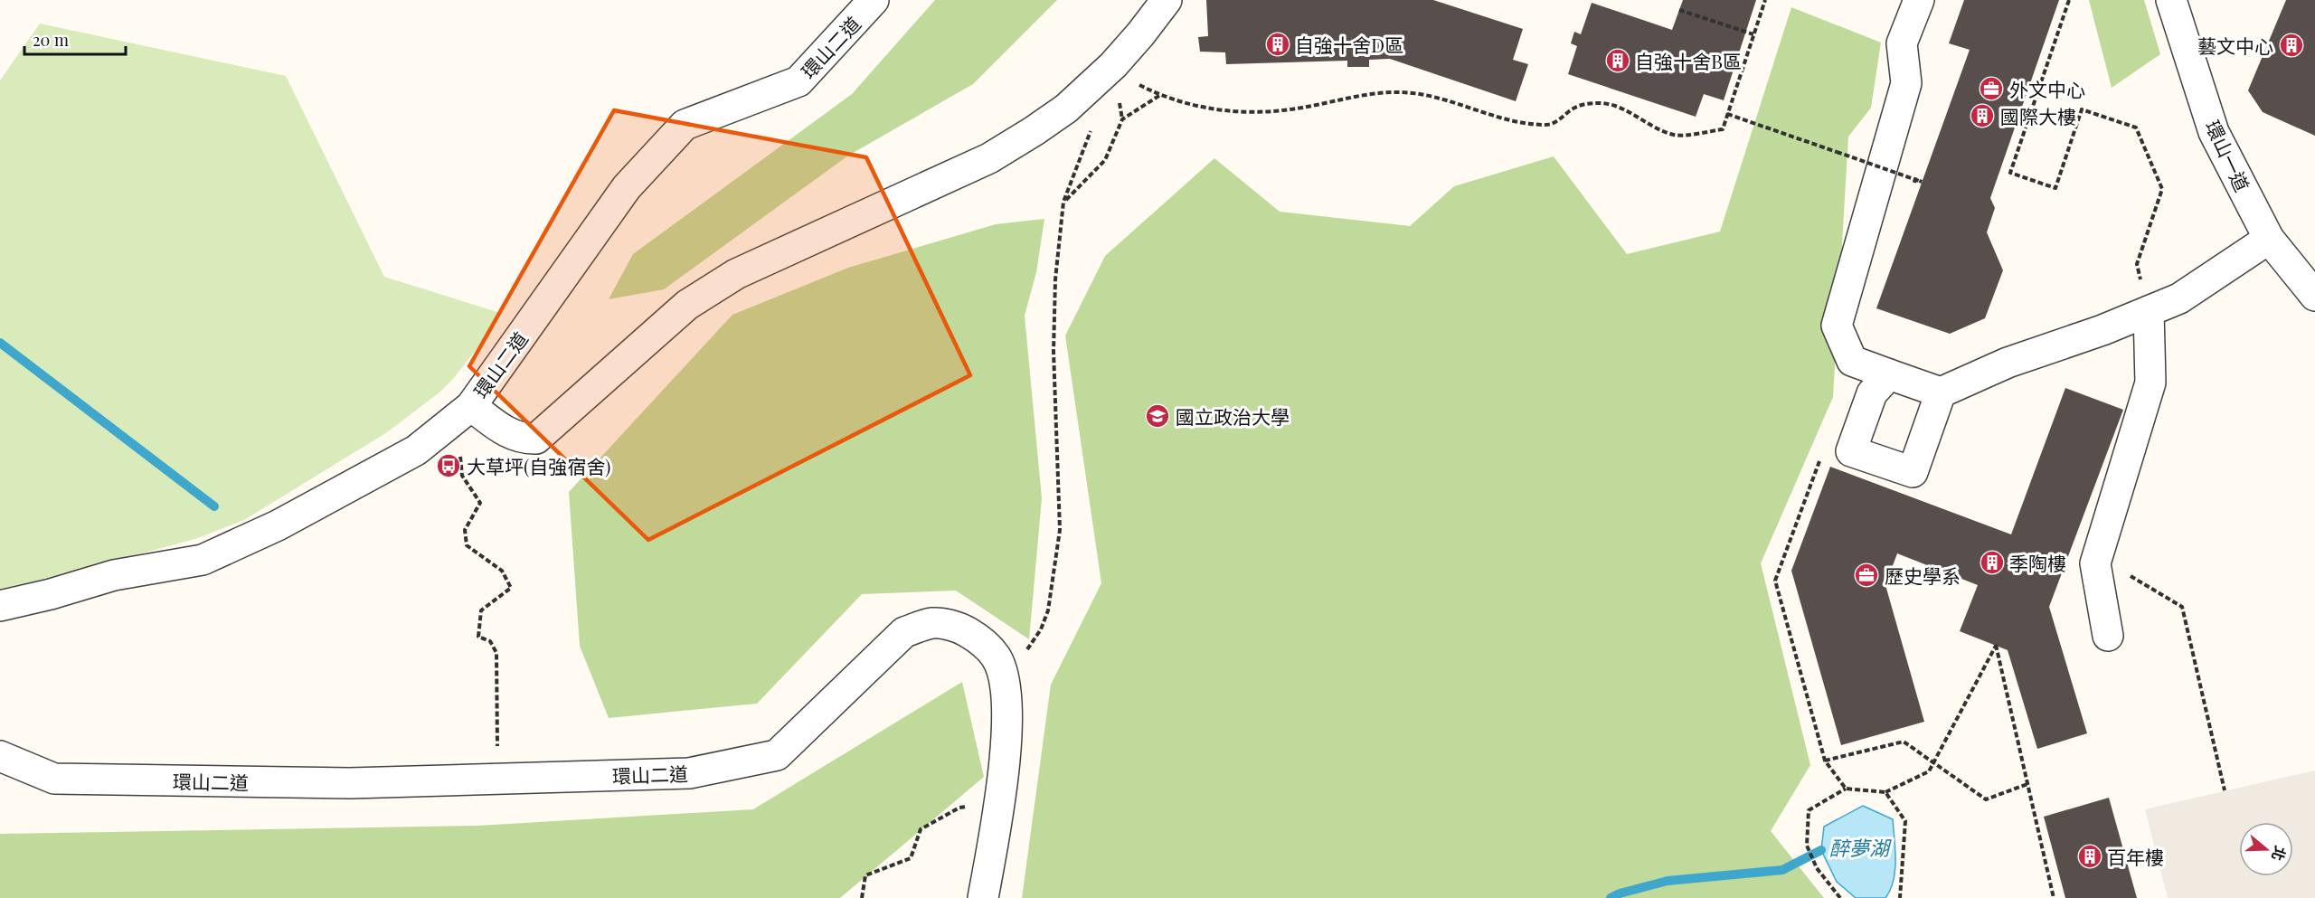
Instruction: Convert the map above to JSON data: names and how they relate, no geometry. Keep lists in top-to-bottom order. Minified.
{"streets":{"lane":["環山二道","環山一道"]},"water":["醉夢湖"],"places":{"building":["自強十舍D區","藝文中心","自強十舍B區","國際大樓","季陶樓","百年樓"],"office":["外文中心","歷史學系"],"school or university":["國立政治大學"],"bus stop":["大草坪(自強宿舍)"]},"scale_bar":"20 m","north":"right"}
